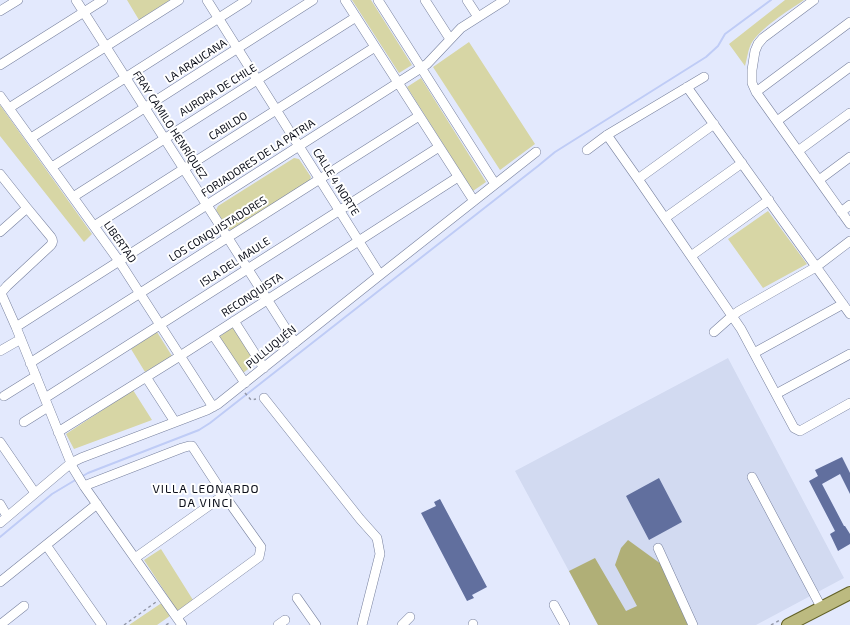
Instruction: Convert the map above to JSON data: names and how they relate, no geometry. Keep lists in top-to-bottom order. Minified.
{"streets":{"street":["LA ARAUCANA","AURORA DE CHILE","FRAY CAMILO HENRÍQUEZ","CABILDO","FORJADORES DE LA PATRIA","CALLE 4 NORTE","LOS CONQUISTADORES","LIBERTAD","ISLA DEL MAULE","RECONQUISTA","PULLUQUÉN"]},"crossings":[["LA ARAUCANA","FRAY CAMILO HENRÍQUEZ"],["LA ARAUCANA","CALLE 4 NORTE"],["LA ARAUCANA","LIBERTAD"],["AURORA DE CHILE","FRAY CAMILO HENRÍQUEZ"],["AURORA DE CHILE","CALLE 4 NORTE"],["AURORA DE CHILE","LIBERTAD"],["FRAY CAMILO HENRÍQUEZ","CABILDO"],["FRAY CAMILO HENRÍQUEZ","FORJADORES DE LA PATRIA"],["FRAY CAMILO HENRÍQUEZ","LOS CONQUISTADORES"],["FRAY CAMILO HENRÍQUEZ","ISLA DEL MAULE"],["FRAY CAMILO HENRÍQUEZ","RECONQUISTA"],["FRAY CAMILO HENRÍQUEZ","PULLUQUÉN"],["CABILDO","CALLE 4 NORTE"],["CABILDO","LIBERTAD"],["FORJADORES DE LA PATRIA","CALLE 4 NORTE"],["FORJADORES DE LA PATRIA","LIBERTAD"],["CALLE 4 NORTE","LOS CONQUISTADORES"],["CALLE 4 NORTE","ISLA DEL MAULE"],["CALLE 4 NORTE","RECONQUISTA"],["CALLE 4 NORTE","PULLUQUÉN"],["LOS CONQUISTADORES","LIBERTAD"],["LIBERTAD","ISLA DEL MAULE"],["LIBERTAD","RECONQUISTA"],["LIBERTAD","PULLUQUÉN"]],"districts":["VILLA LEONARDO DA VINCI"]}
